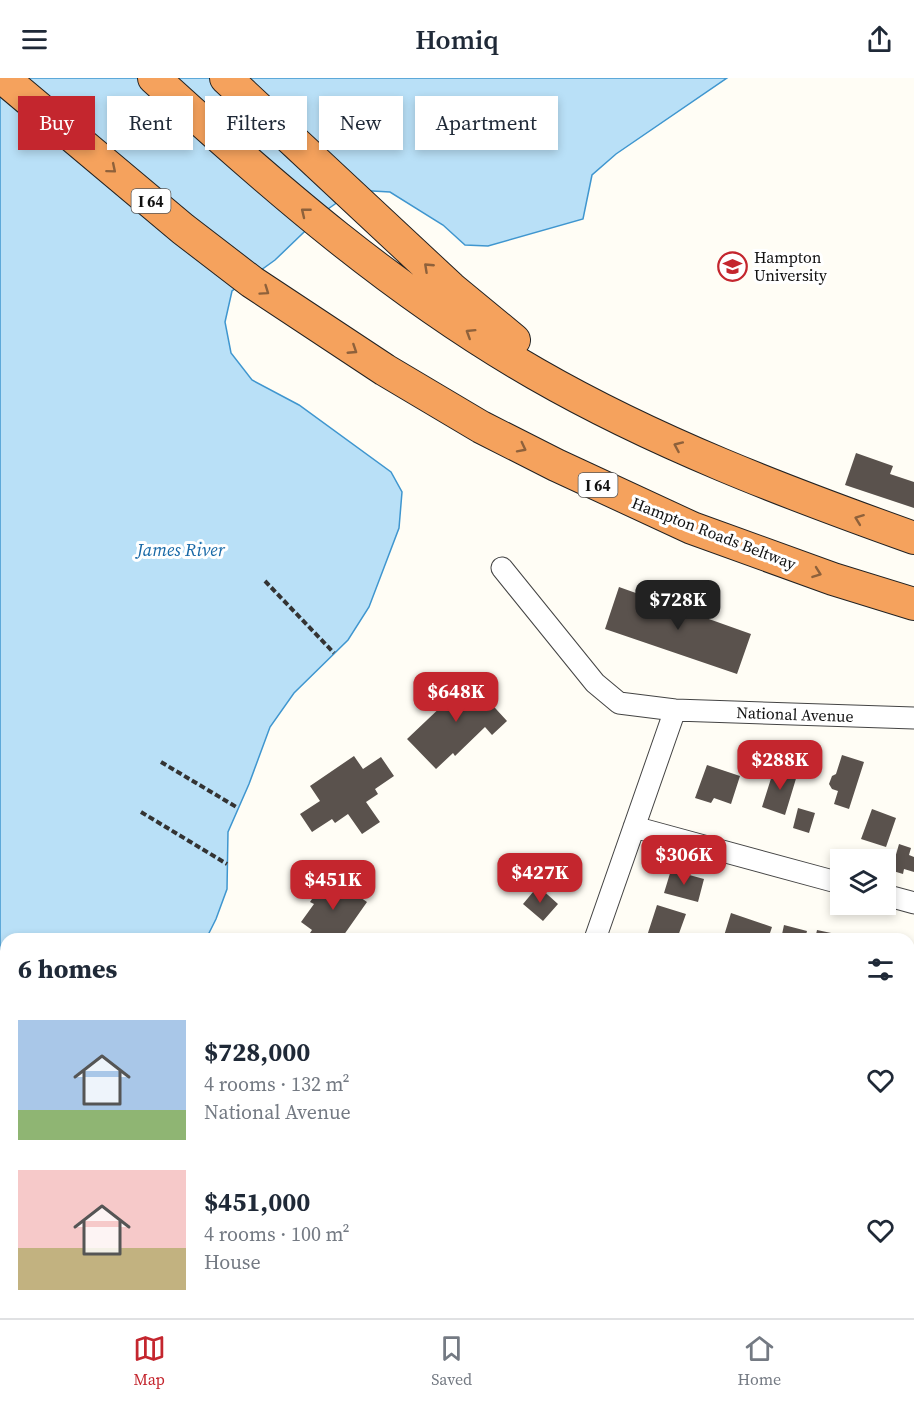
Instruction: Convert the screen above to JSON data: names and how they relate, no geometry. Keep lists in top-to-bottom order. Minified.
{"streets":{"highway":["I 64","Hampton Roads Beltway"],"street":["National Avenue"]},"water":["James River"],"places":{"school or university":["Hampton University"]},"page":{"header":"Homiq","chip":["Buy","Rent","Filters","New","Apartment"],"price":["$728K","$648K","$288K","$306K","$427K","$451K"],"heading":"6 homes","list":[{"name":"$728,000","note":"4 rooms · 132 m² · National Avenue"},{"name":"$451,000","note":"4 rooms · 100 m² · House"}],"tabs":["Map","Saved","Home"]}}
